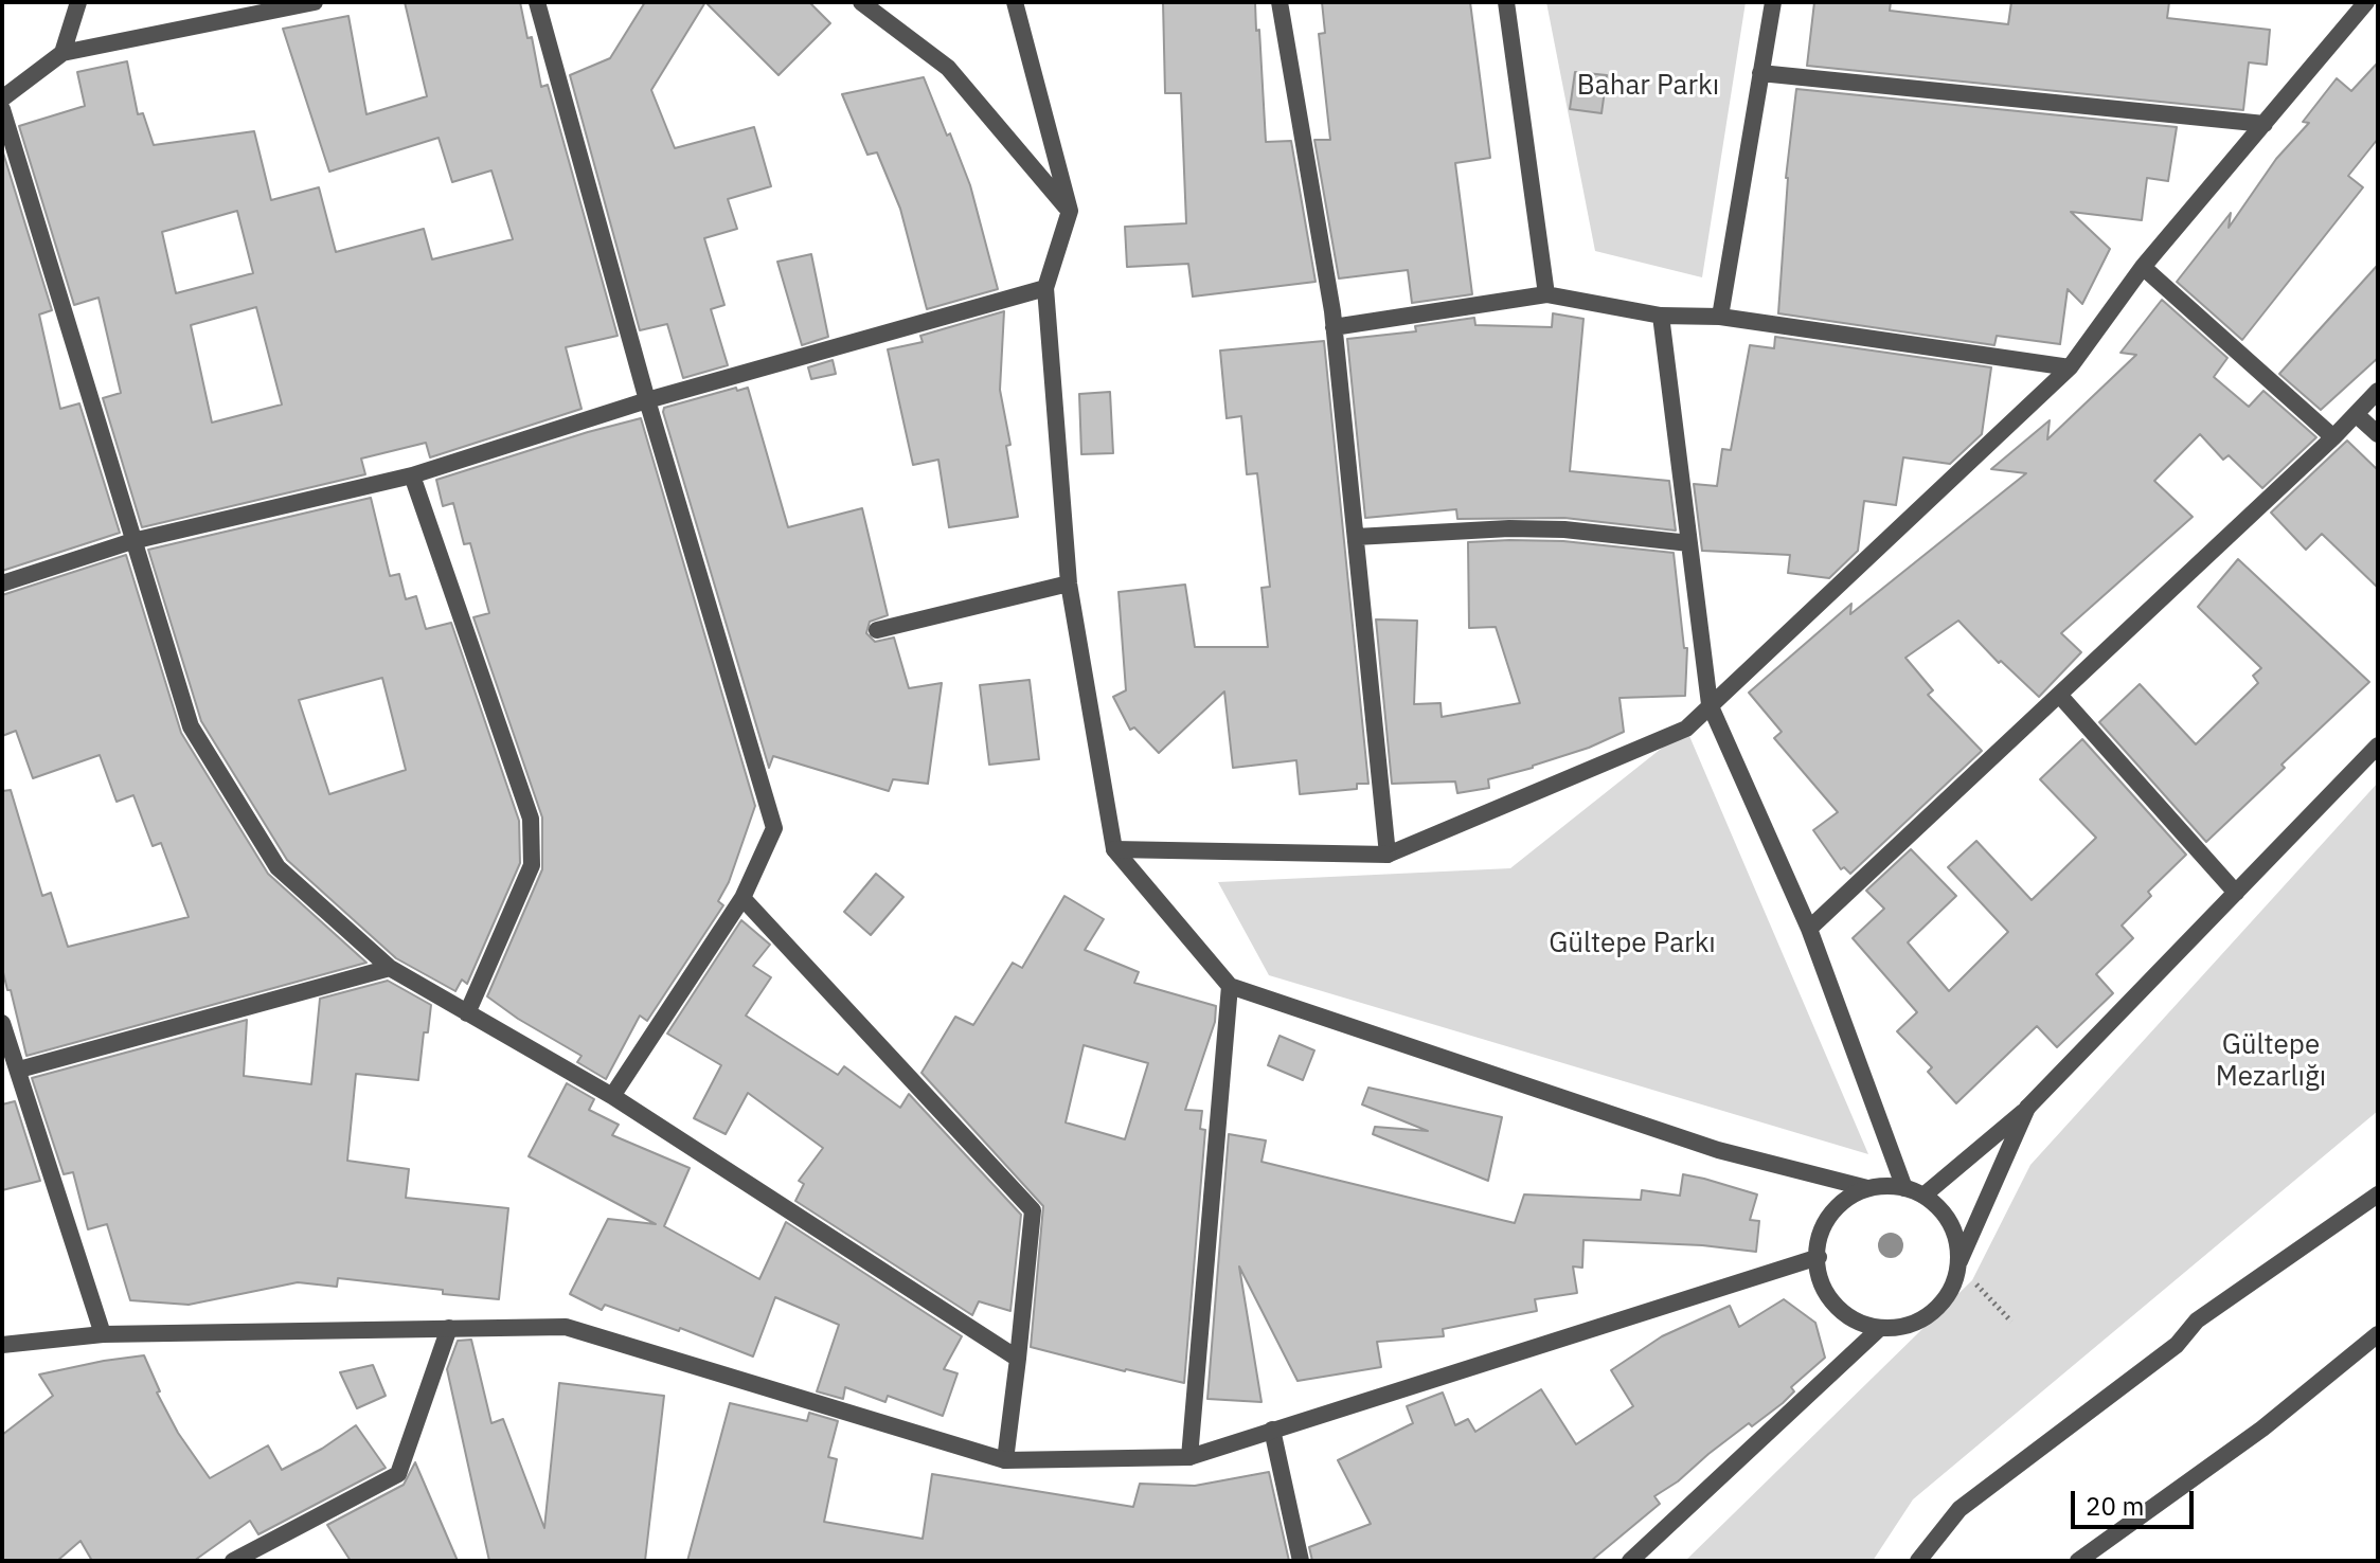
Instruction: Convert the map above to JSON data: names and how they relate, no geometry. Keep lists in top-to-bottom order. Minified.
{"parks":["Bahar Parkı","Gültepe Parkı","Gültepe Mezarlığı"],"scale_bar":"20 m"}
